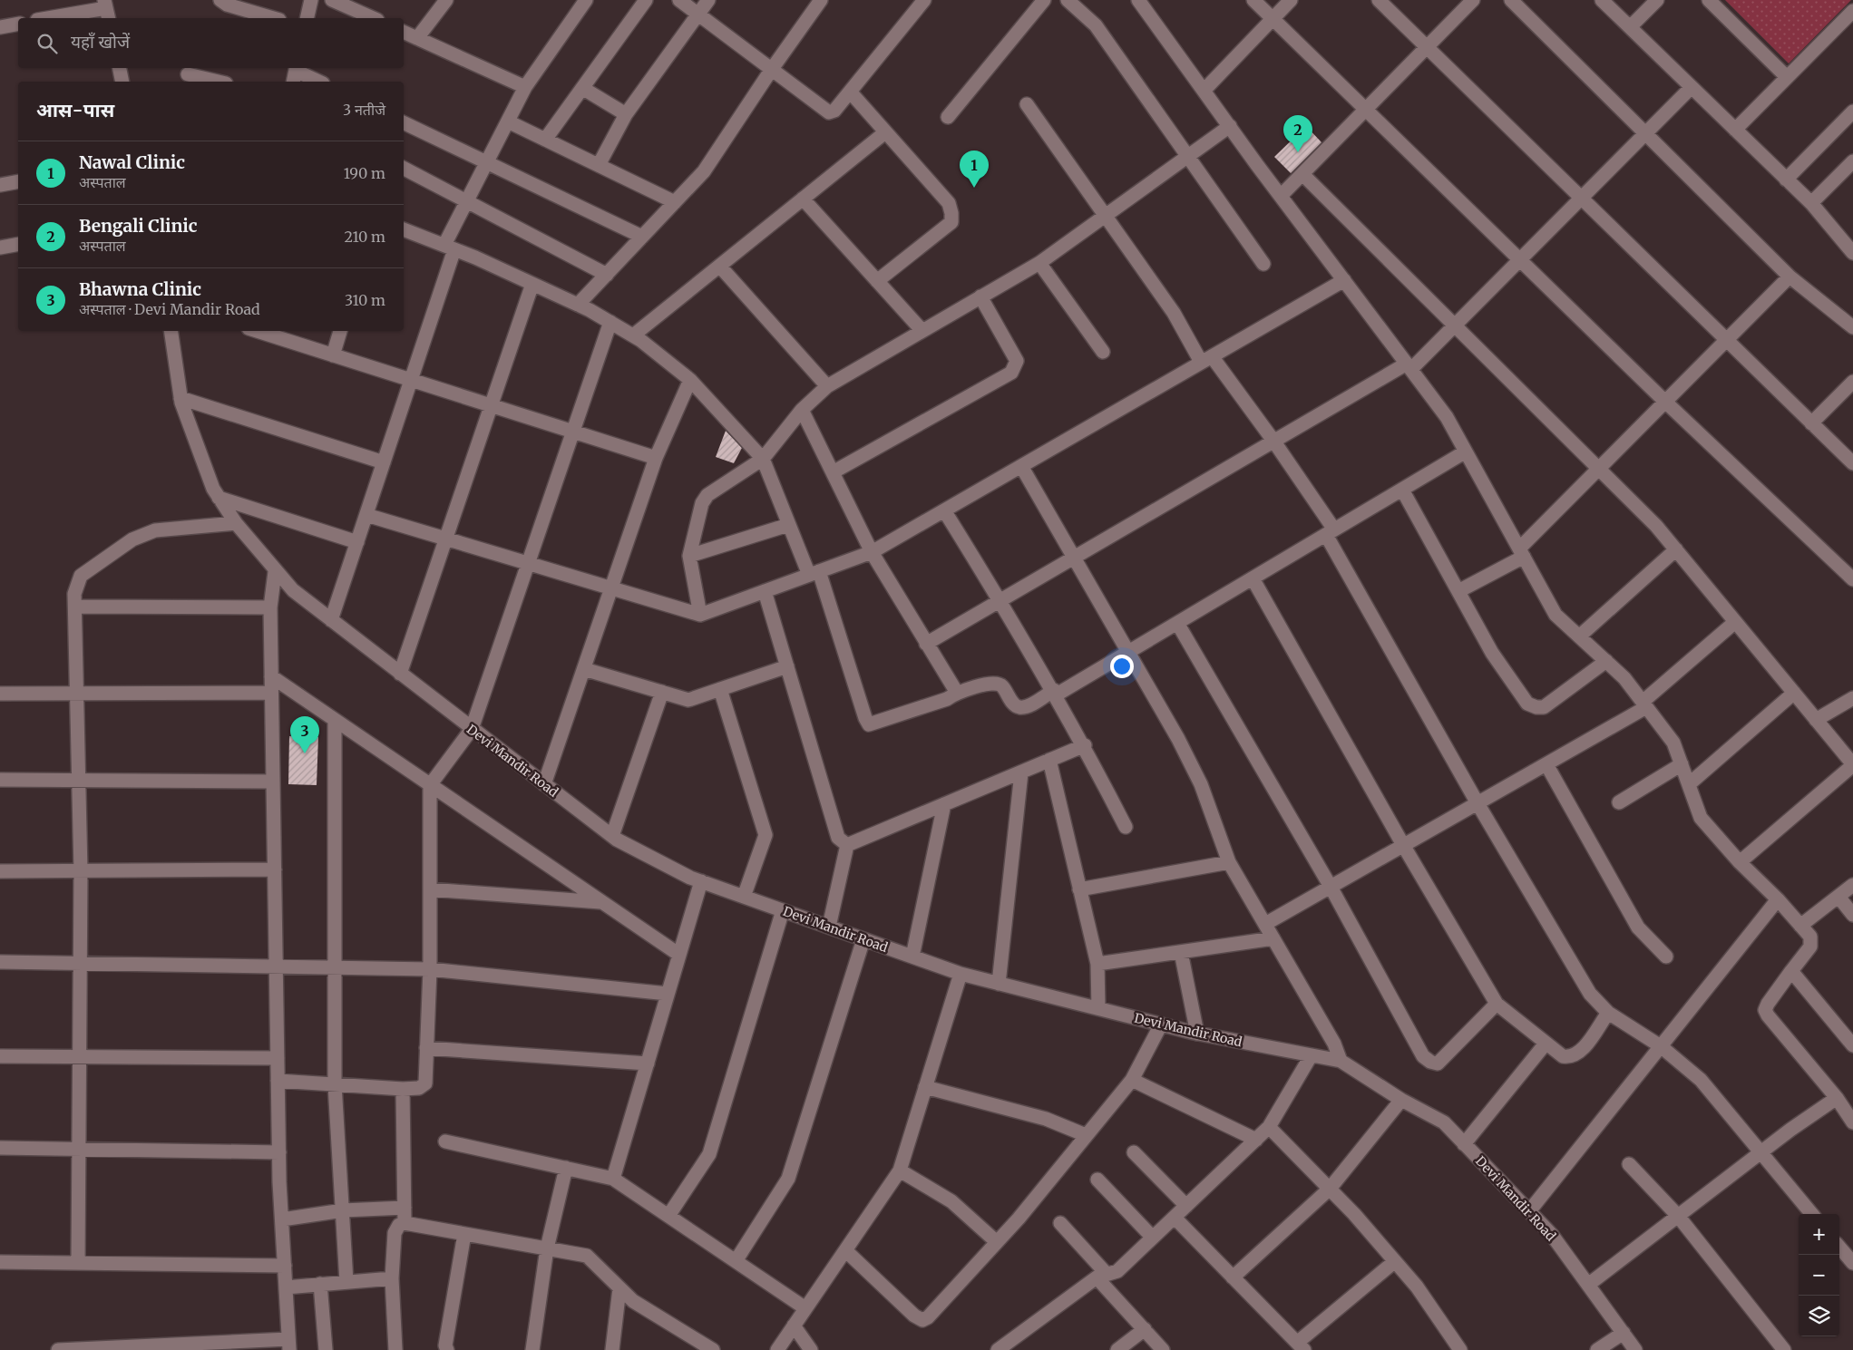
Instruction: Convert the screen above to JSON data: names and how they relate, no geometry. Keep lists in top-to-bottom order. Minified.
{"streets":{"street":["Devi Mandir Road"]},"page":{"search":"यहाँ खोजें","heading":["आस-पास","3 नतीजे"],"pins":["2","1","3"],"list":[{"mark":"1","name":"Nawal Clinic","note":"अस्पताल","value":"190 m"},{"mark":"2","name":"Bengali Clinic","note":"अस्पताल","value":"210 m"},{"mark":"3","name":"Bhawna Clinic","note":"अस्पताल · Devi Mandir Road","value":"310 m"}],"map_buttons":["+","−"]}}
